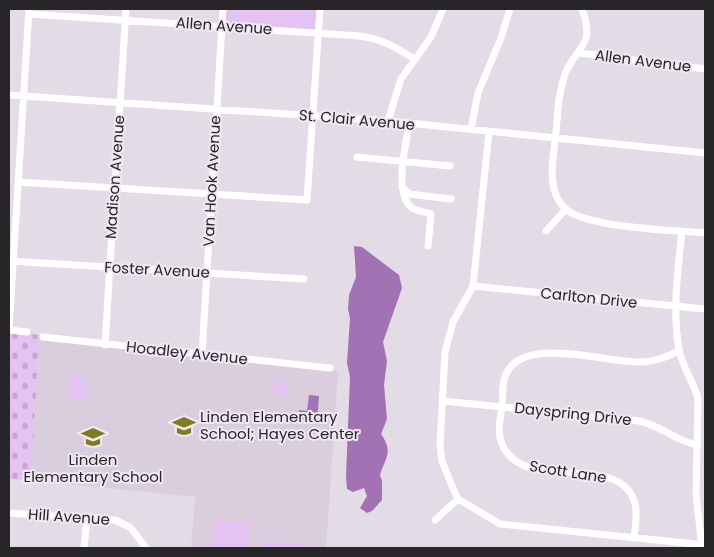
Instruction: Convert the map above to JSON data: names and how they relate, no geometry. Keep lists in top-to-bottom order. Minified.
{"streets":{"street":["Allen Avenue","St. Clair Avenue","Madison Avenue","Van Hook Avenue","Foster Avenue","Carlton Drive","Hoadley Avenue","Dayspring Drive","Scott Lane","Hill Avenue"]},"crossings":[["Allen Avenue","Madison Avenue"],["Allen Avenue","Van Hook Avenue"],["St. Clair Avenue","Madison Avenue"],["St. Clair Avenue","Van Hook Avenue"],["Madison Avenue","Foster Avenue"],["Madison Avenue","Hoadley Avenue"],["Van Hook Avenue","Foster Avenue"],["Van Hook Avenue","Hoadley Avenue"],["Dayspring Drive","Scott Lane"]],"places":{"school or university":["Linden Elementary School; Hayes Center","Linden Elementary School"]}}
